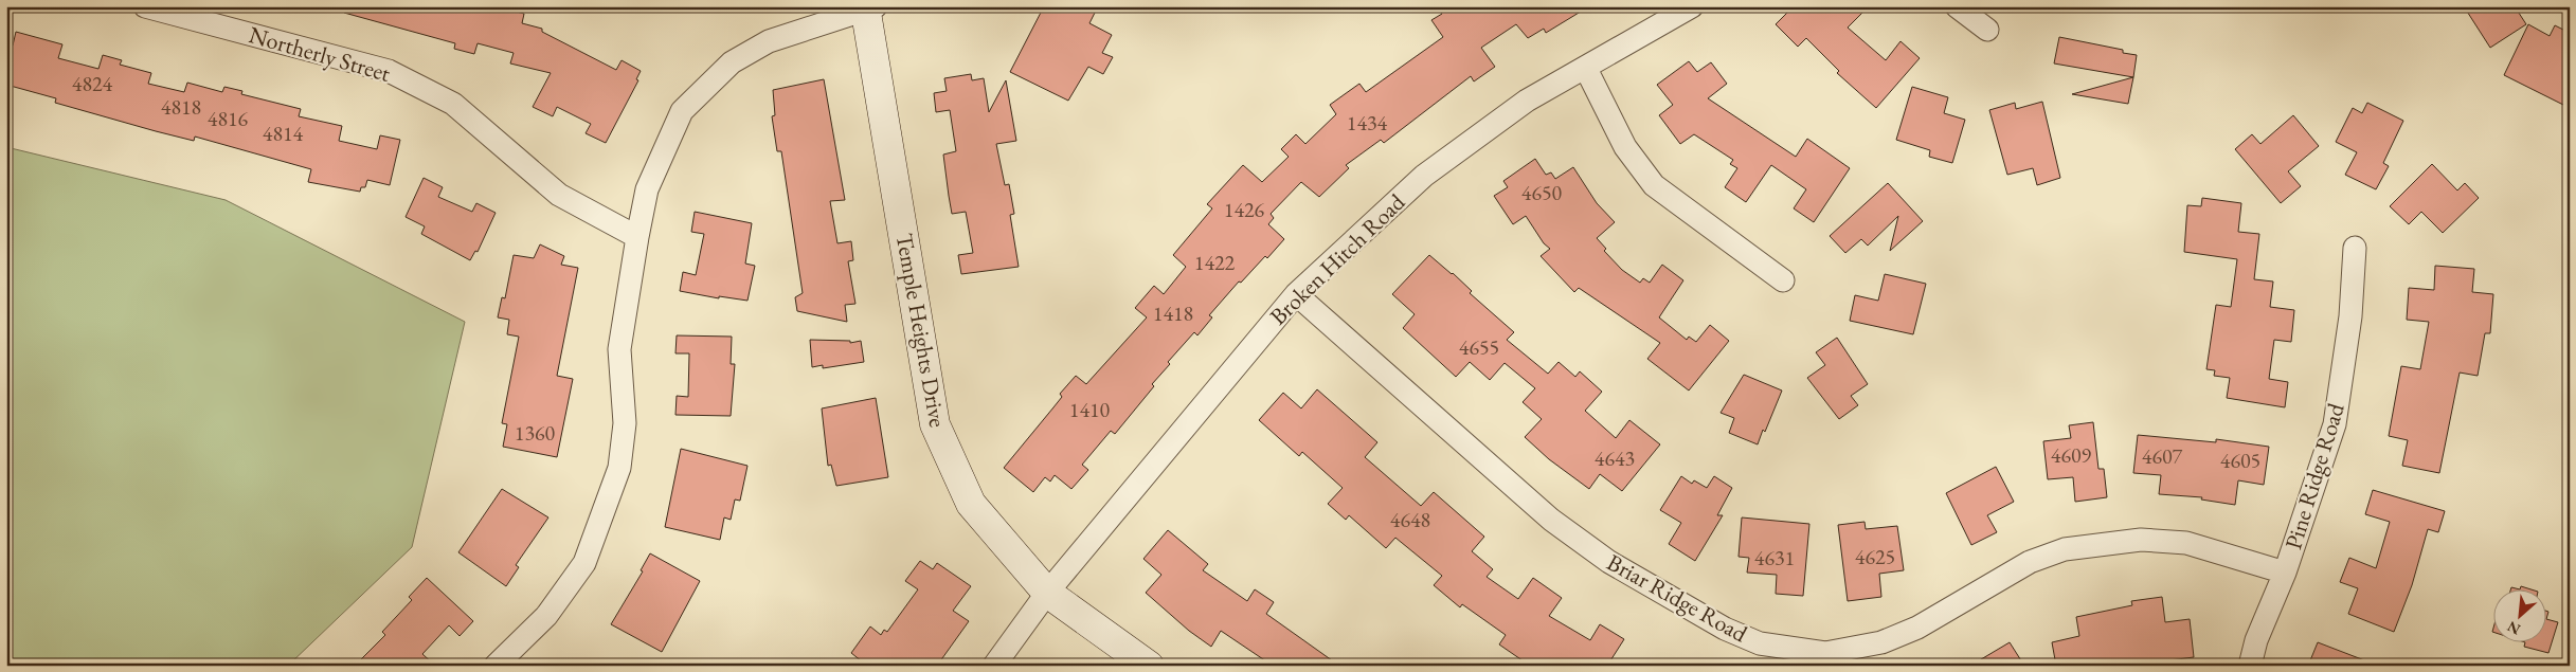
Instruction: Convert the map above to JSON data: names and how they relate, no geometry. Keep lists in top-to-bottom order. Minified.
{"streets":{"street":["Northerly Street","Broken Hitch Road","Temple Heights Drive","Pine Ridge Road","Briar Ridge Road"]},"crossings":[["Broken Hitch Road","Temple Heights Drive"],["Broken Hitch Road","Briar Ridge Road"],["Pine Ridge Road","Briar Ridge Road"]],"house_numbers":["4824","4818","4816","1434","4814","4650","1426","1422","1418","4655","1410","1360","4609","4607","4643","4605","4648","4625","4631"],"north":"bottom left"}
